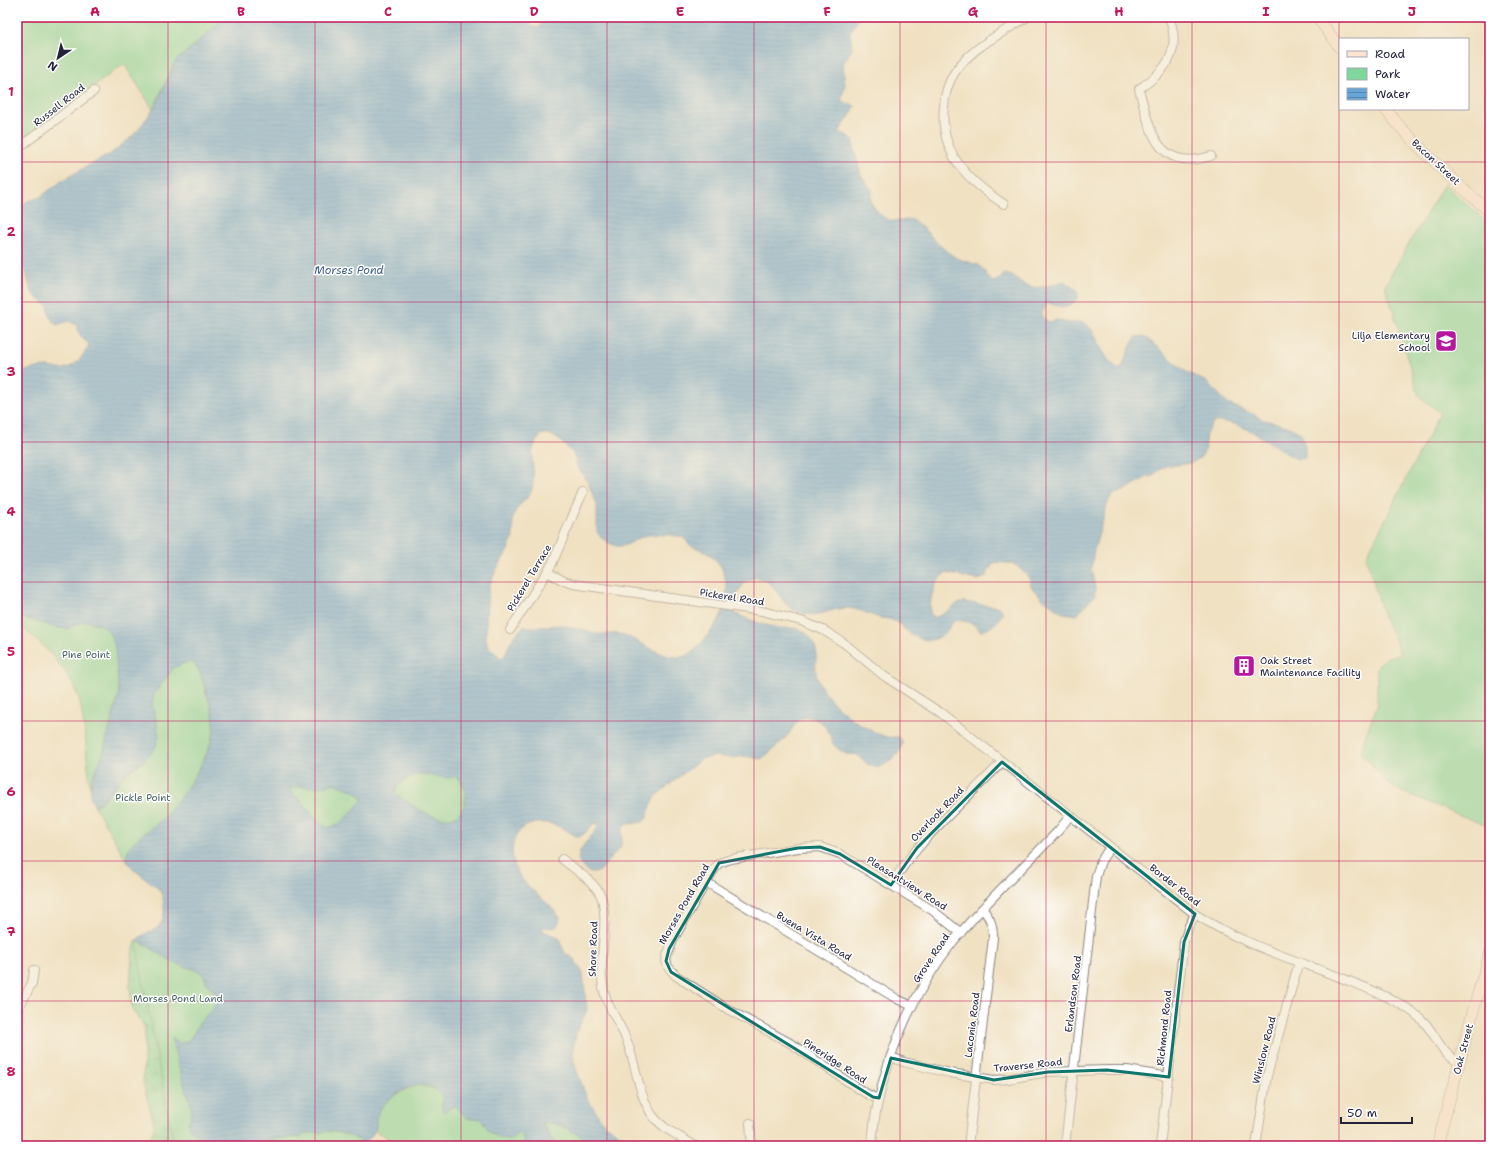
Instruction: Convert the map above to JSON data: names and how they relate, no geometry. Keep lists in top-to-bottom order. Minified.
{"streets":{"street":["Russell Road","Bacon Street","Pickerel Terrace","Pickerel Road","Overlook Road","Pleasantview Road","Border Road","Morses Pond Road","Buena Vista Road","Shore Road","Grove Road","Erlandson Road","Laconia Road","Richmond Road","Oak Street","Winslow Road","Pineridge Road","Traverse Road"]},"crossings":[["Pickerel Terrace","Pickerel Road"],["Pickerel Road","Border Road"],["Overlook Road","Pleasantview Road"],["Overlook Road","Border Road"],["Pleasantview Road","Morses Pond Road"],["Pleasantview Road","Grove Road"],["Border Road","Grove Road"],["Border Road","Erlandson Road"],["Border Road","Richmond Road"],["Border Road","Oak Street"],["Border Road","Winslow Road"],["Morses Pond Road","Buena Vista Road"],["Morses Pond Road","Pineridge Road"],["Buena Vista Road","Grove Road"],["Grove Road","Laconia Road"],["Grove Road","Pineridge Road"],["Grove Road","Traverse Road"],["Erlandson Road","Traverse Road"],["Laconia Road","Traverse Road"],["Richmond Road","Traverse Road"]],"water":["Morses Pond"],"parks":["Pine Point","Pickle Point","Morses Pond Land"],"places":{"school or university":["Lilja Elementary School"],"building":["Oak Street Maintenance Facility"]},"legend":["Road","Park","Water"],"scale_bar":"50 m","north":"bottom left","grid":{"columns":["A","B","C","D","E","F","G","H","I","J"],"rows":["1","2","3","4","5","6","7","8"]}}
